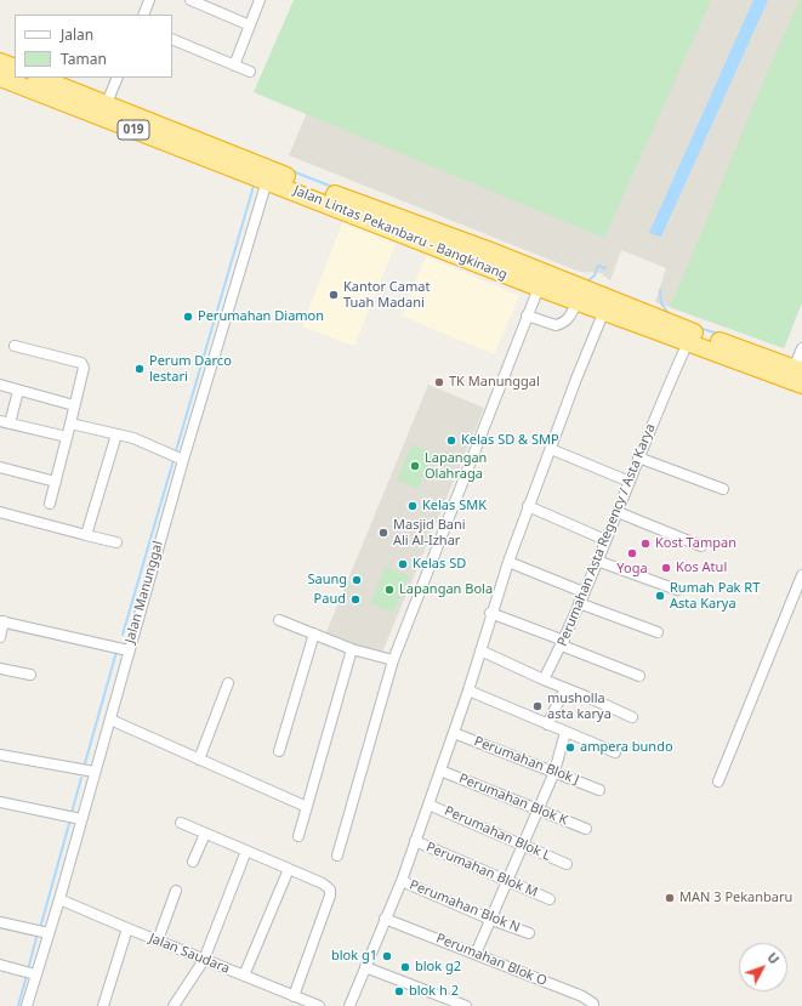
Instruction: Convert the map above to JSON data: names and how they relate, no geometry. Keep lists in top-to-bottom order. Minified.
{"streets":{"highway":["019","Jalan Lintas Pekanbaru - Bangkinang"],"street":["Perumahan Asta Regency / Asta Karya","Jalan Manunggal","Perumahan Blok J","Perumahan Blok K","Perumahan Blok L","Perumahan Blok M","Perumahan Blok N","Jalan Saudara","Perumahan Blok O"]},"crossings":[["Jalan Lintas Pekanbaru - Bangkinang","Perumahan Asta Regency / Asta Karya"],["Jalan Lintas Pekanbaru - Bangkinang","Jalan Manunggal"],["Jalan Manunggal","Jalan Saudara"]],"places":["Kantor Camat Tuah Madani","Perumahan Diamon","Perum Darco lestari","TK Manunggal","Kelas SD & SMP","Lapangan Olahraga","Kelas SMK","Masjid Bani Ali Al-Izhar","Kost Tampan","Yoga","Kelas SD","Kos Atul","Saung","Lapangan Bola","Rumah Pak RT Asta Karya","Paud","musholla asta karya","ampera bundo","MAN 3 Pekanbaru","blok g1","blok g2","blok h 2"],"legend":["Jalan","Taman"],"north":"top right"}
